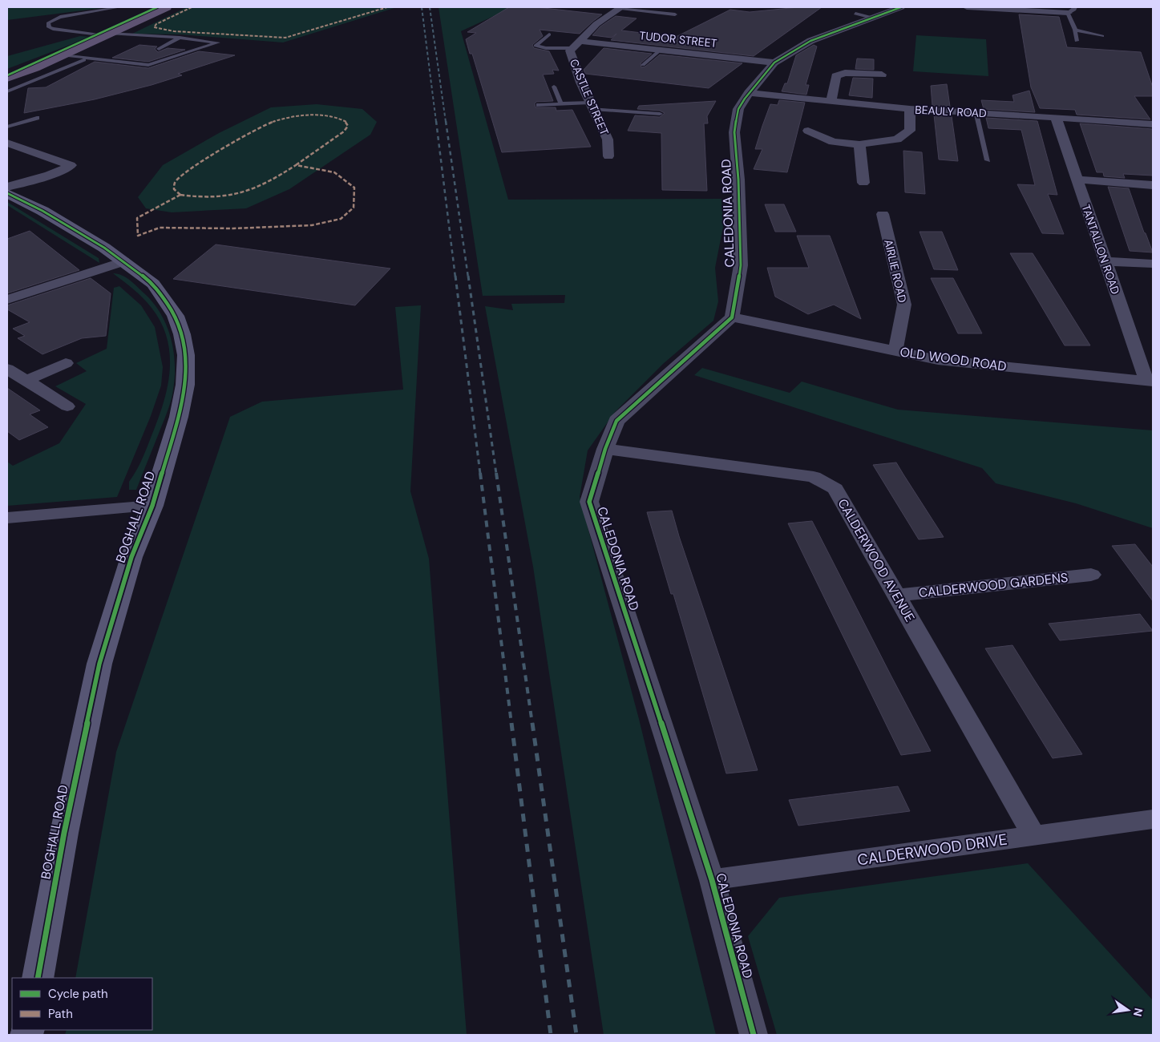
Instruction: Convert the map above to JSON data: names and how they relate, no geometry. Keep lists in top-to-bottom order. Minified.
{"streets":{"street":["TUDOR STREET","CASTLE STREET","BEAULY ROAD","CALEDONIA ROAD","TANTALLON ROAD","AIRLIE ROAD","OLD WOOD ROAD","BOGHALL ROAD","CALDERWOOD AVENUE","CALDERWOOD GARDENS","CALDERWOOD DRIVE"]},"crossings":[["TUDOR STREET","CASTLE STREET"],["TUDOR STREET","CALEDONIA ROAD"],["BEAULY ROAD","CALEDONIA ROAD"],["BEAULY ROAD","TANTALLON ROAD"],["CALEDONIA ROAD","OLD WOOD ROAD"],["CALEDONIA ROAD","CALDERWOOD AVENUE"],["CALEDONIA ROAD","CALDERWOOD DRIVE"],["TANTALLON ROAD","OLD WOOD ROAD"],["AIRLIE ROAD","OLD WOOD ROAD"],["CALDERWOOD AVENUE","CALDERWOOD GARDENS"],["CALDERWOOD AVENUE","CALDERWOOD DRIVE"]],"legend":["Cycle path","Path"],"north":"right"}
